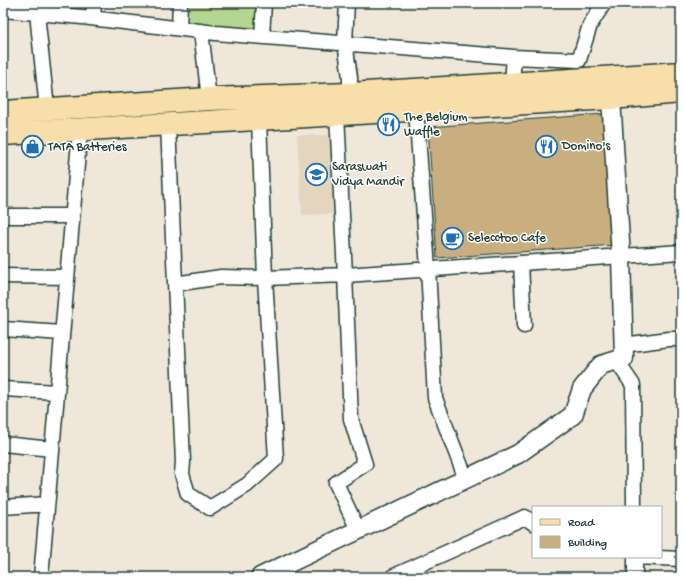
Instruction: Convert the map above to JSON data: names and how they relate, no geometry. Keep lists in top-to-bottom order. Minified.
{"places":{"restaurant":["The Belgium Waffle","Domino's"],"shop":["TATA Batteries"],"school or university":["Saraswati Vidya Mandir"],"cafe":["Selecctoo Cafe"]},"legend":["Road","Building"]}
